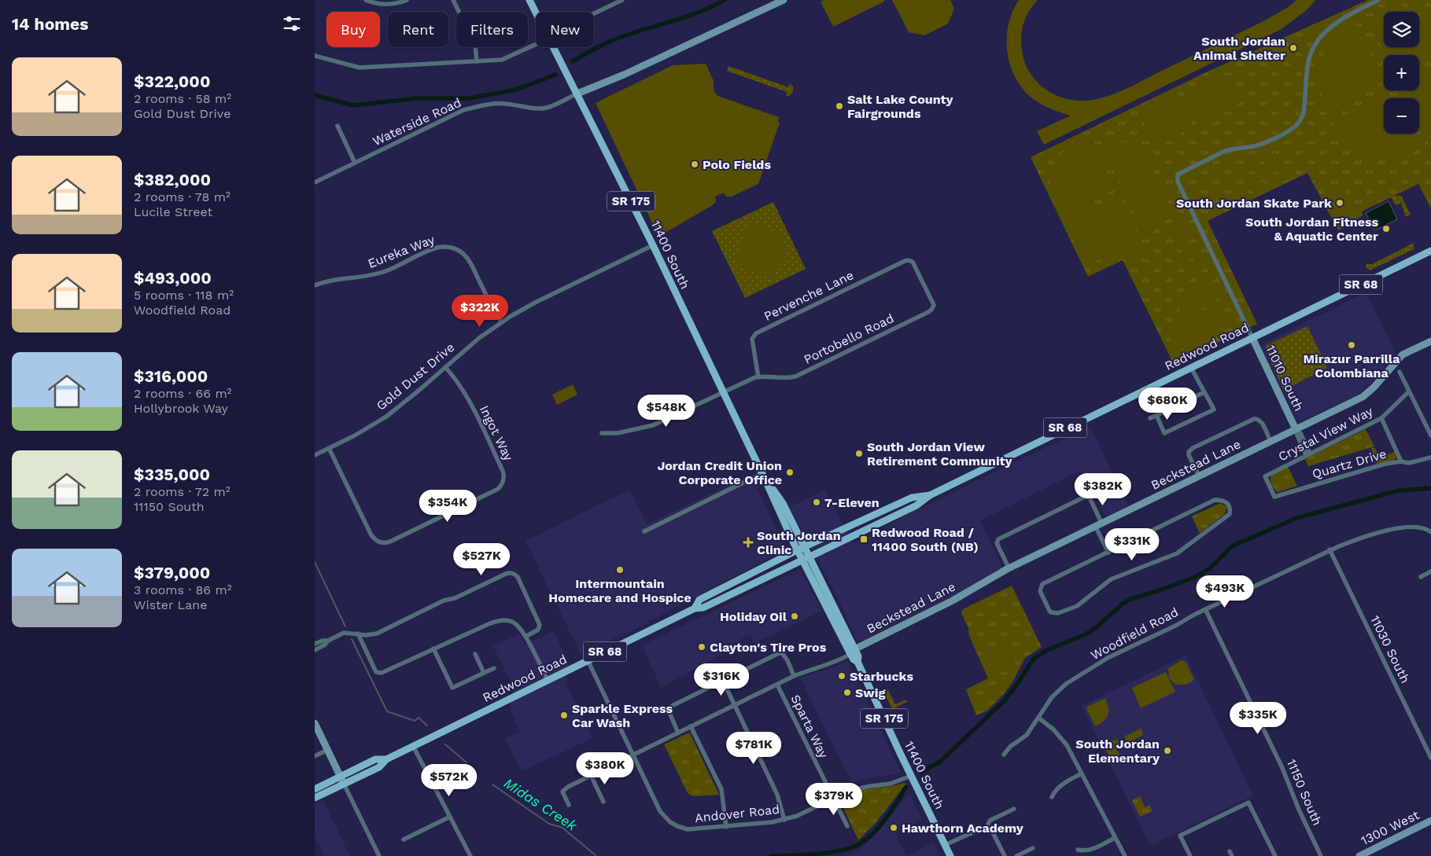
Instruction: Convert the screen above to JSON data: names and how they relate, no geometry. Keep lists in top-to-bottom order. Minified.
{"streets":{"main road":["SR 175","11400 South","SR 68","Redwood Road"],"street":["Waterside Road","Eureka Way","Pervenche Lane","Portobello Road","Gold Dust Drive","11010 South","Ingot Way","Crystal View Way","Quartz Drive","Beckstead Lane","Woodfield Road","11030 South","Sparta Way","11150 South","Andover Road","1300 West"]},"crossings":[["Waterside Road","11400 South"],["Eureka Way","Gold Dust Drive"],["11400 South","Portobello Road"],["11400 South","Redwood Road"],["11400 South","Gold Dust Drive"],["11400 South","Beckstead Lane"],["11400 South","Andover Road"],["Pervenche Lane","Portobello Road"],["Redwood Road","11010 South"],["Redwood Road","Andover Road"],["Gold Dust Drive","Ingot Way"],["11010 South","Crystal View Way"],["11010 South","Beckstead Lane"],["Crystal View Way","Quartz Drive"],["Woodfield Road","11030 South"],["Woodfield Road","11150 South"],["Sparta Way","Andover Road"]],"water":["Midas Creek"],"places":{"other":["South Jordan Animal Shelter","Salt Lake County Fairgrounds","Polo Fields","South Jordan Skate Park","South Jordan Fitness & Aquatic Center","Mirazur Parrilla Colombiana","South Jordan View Retirement Community","Jordan Credit Union Corporate Office","7-Eleven","Intermountain Homecare and Hospice","Holiday Oil","Clayton's Tire Pros","Starbucks","Swig","Sparkle Express Car Wash","South Jordan Elementary","Hawthorn Academy"],"transit":["Redwood Road / 11400 South (NB)"],"health":["South Jordan Clinic"]},"page":{"heading":"14 homes","map_buttons":["+","−"],"chip":["Buy","Rent","Filters","New"],"list":[{"name":"$322,000","note":"2 rooms · 58 m² · Gold Dust Drive"},{"name":"$382,000","note":"2 rooms · 78 m² · Lucile Street"},{"name":"$493,000","note":"5 rooms · 118 m² · Woodfield Road"},{"name":"$316,000","note":"2 rooms · 66 m² · Hollybrook Way"},{"name":"$335,000","note":"2 rooms · 72 m² · 11150 South"},{"name":"$379,000","note":"3 rooms · 86 m² · Wister Lane"}],"price":["$322K","$680K","$548K","$382K","$354K","$331K","$527K","$493K","$316K","$335K","$781K","$380K","$572K","$379K"]}}
